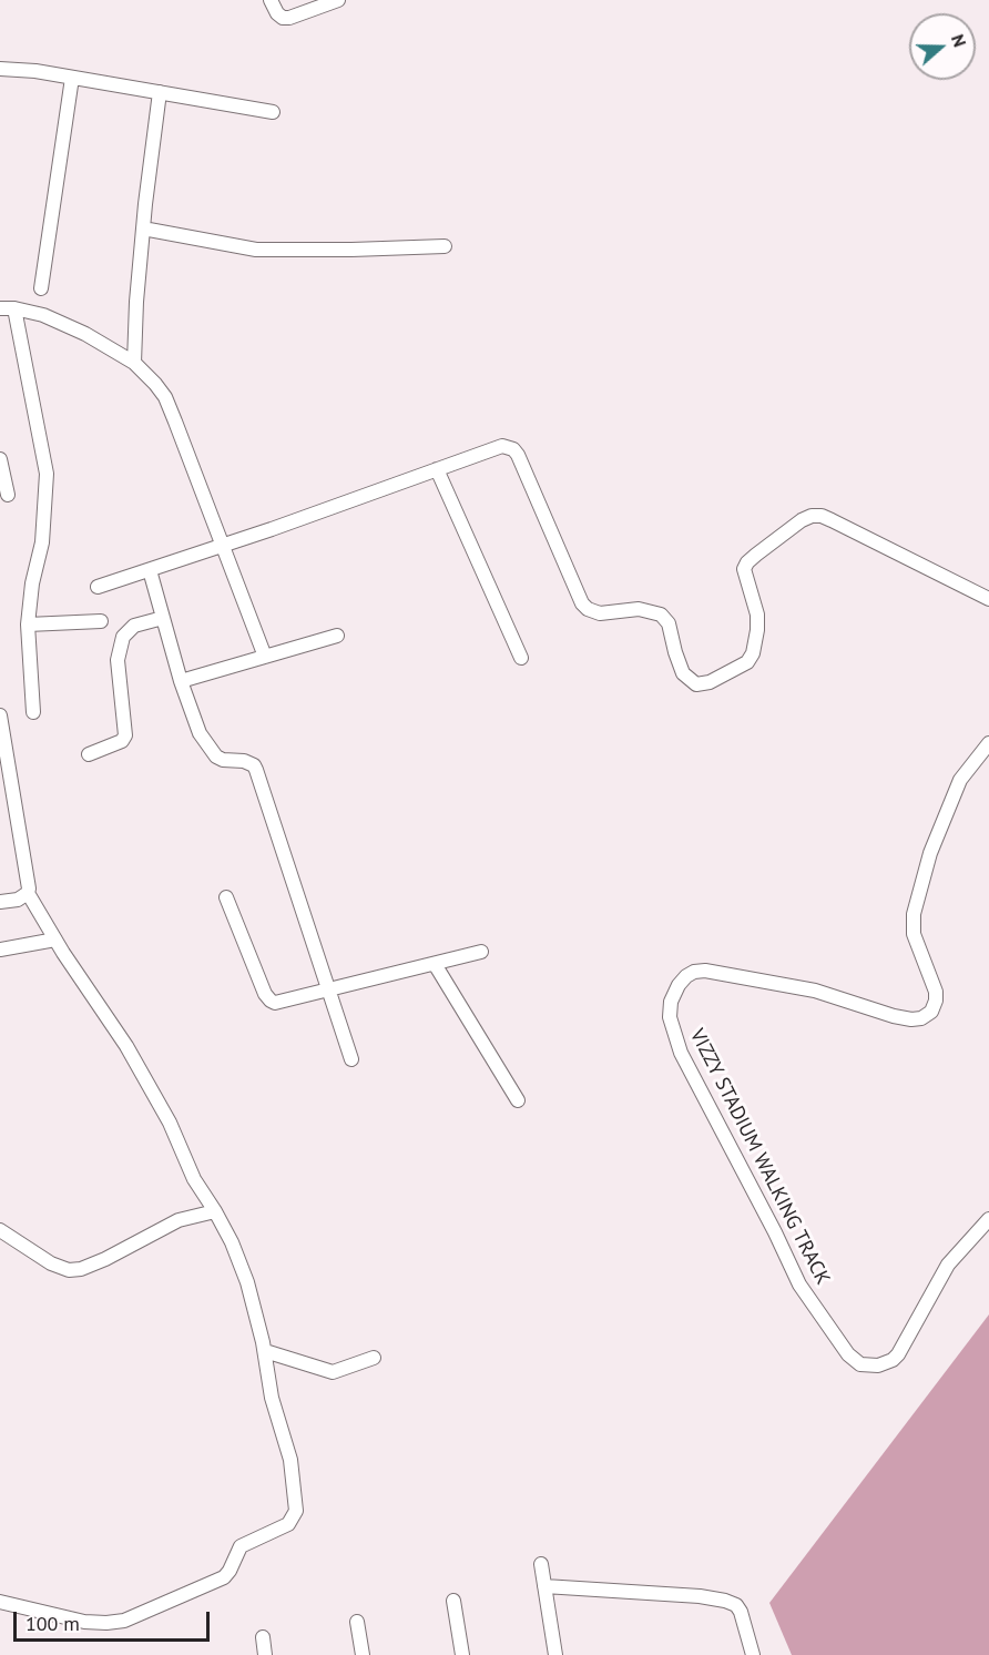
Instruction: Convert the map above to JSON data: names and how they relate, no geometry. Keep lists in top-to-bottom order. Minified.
{"streets":{"street":["VIZZY STADIUM WALKING TRACK"]},"scale_bar":"100 m","north":"right"}
